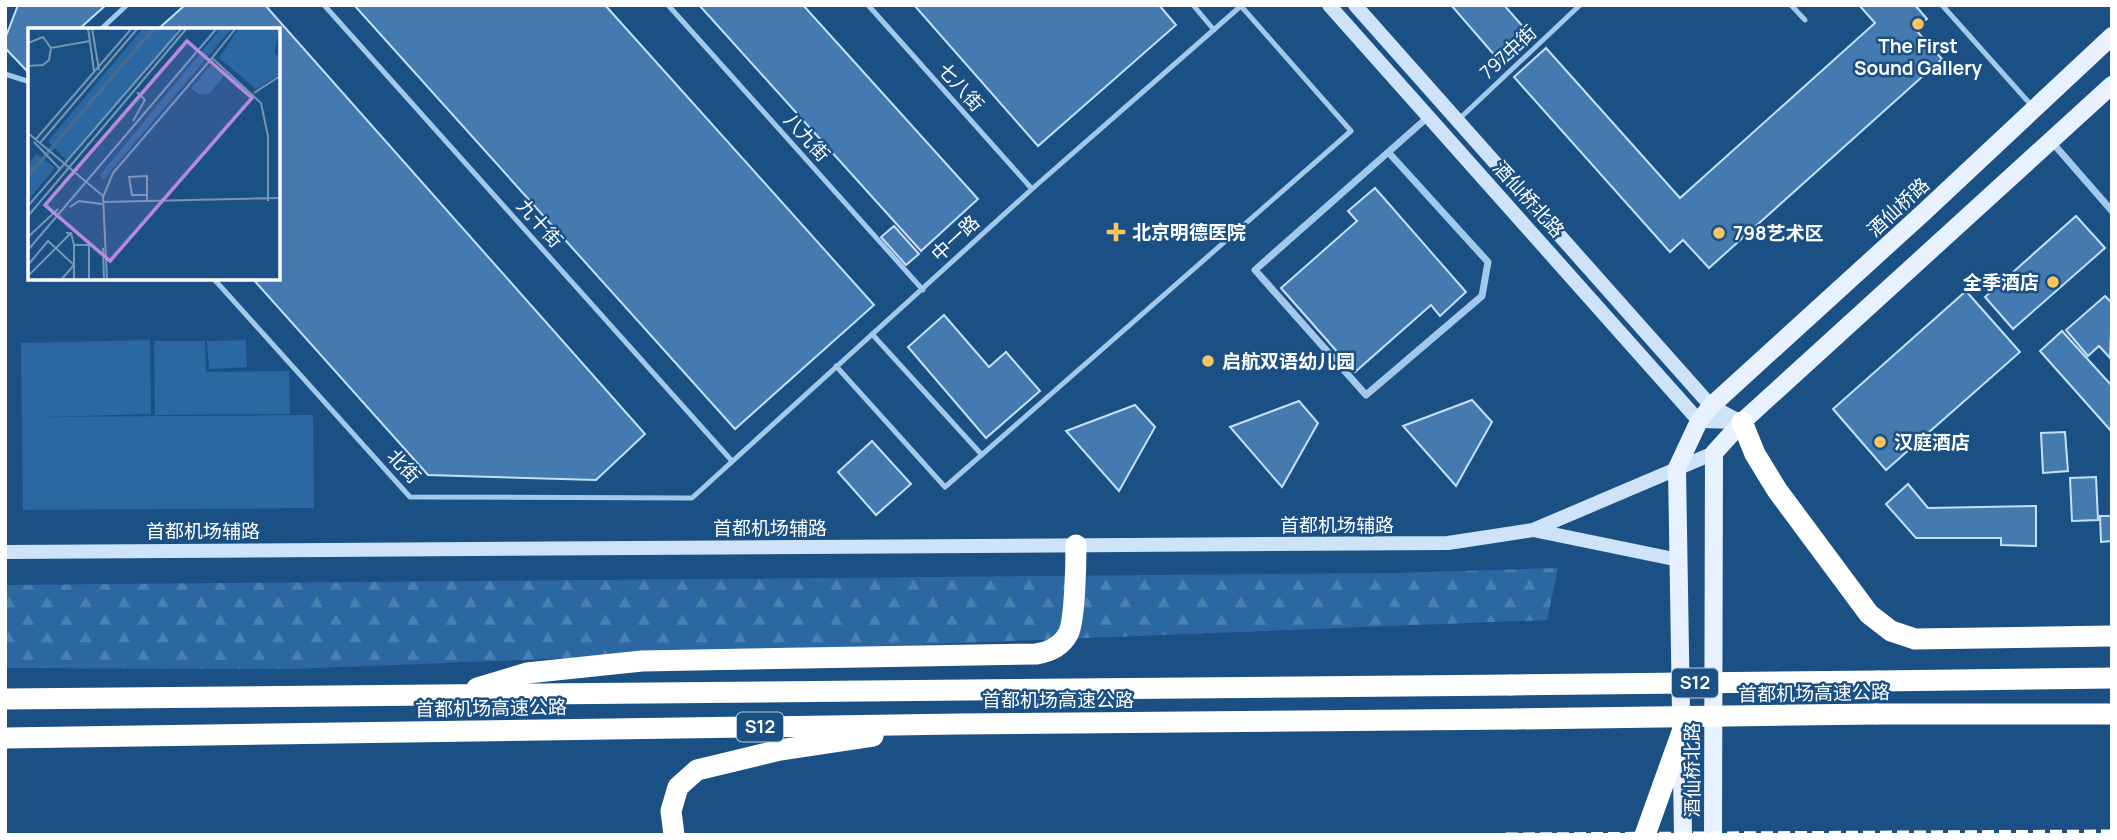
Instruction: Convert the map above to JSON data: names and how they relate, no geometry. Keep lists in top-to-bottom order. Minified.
{"streets":{"highway":["S12","首都机场高速公路"],"main road":["酒仙桥北路","酒仙桥路","首都机场辅路"],"lane":["797中街","七八街","八九街","九十街","中一路","北街"]},"crossings":[["797中街","酒仙桥北路"],["七八街","中一路"],["八九街","中一路"],["酒仙桥北路","酒仙桥路"],["九十街","中一路"],["中一路","北街"]],"places":{"other":["The First Sound Gallery","798艺术区","全季酒店","启航双语幼儿园","汉庭酒店"],"health":["北京明德医院"]}}
